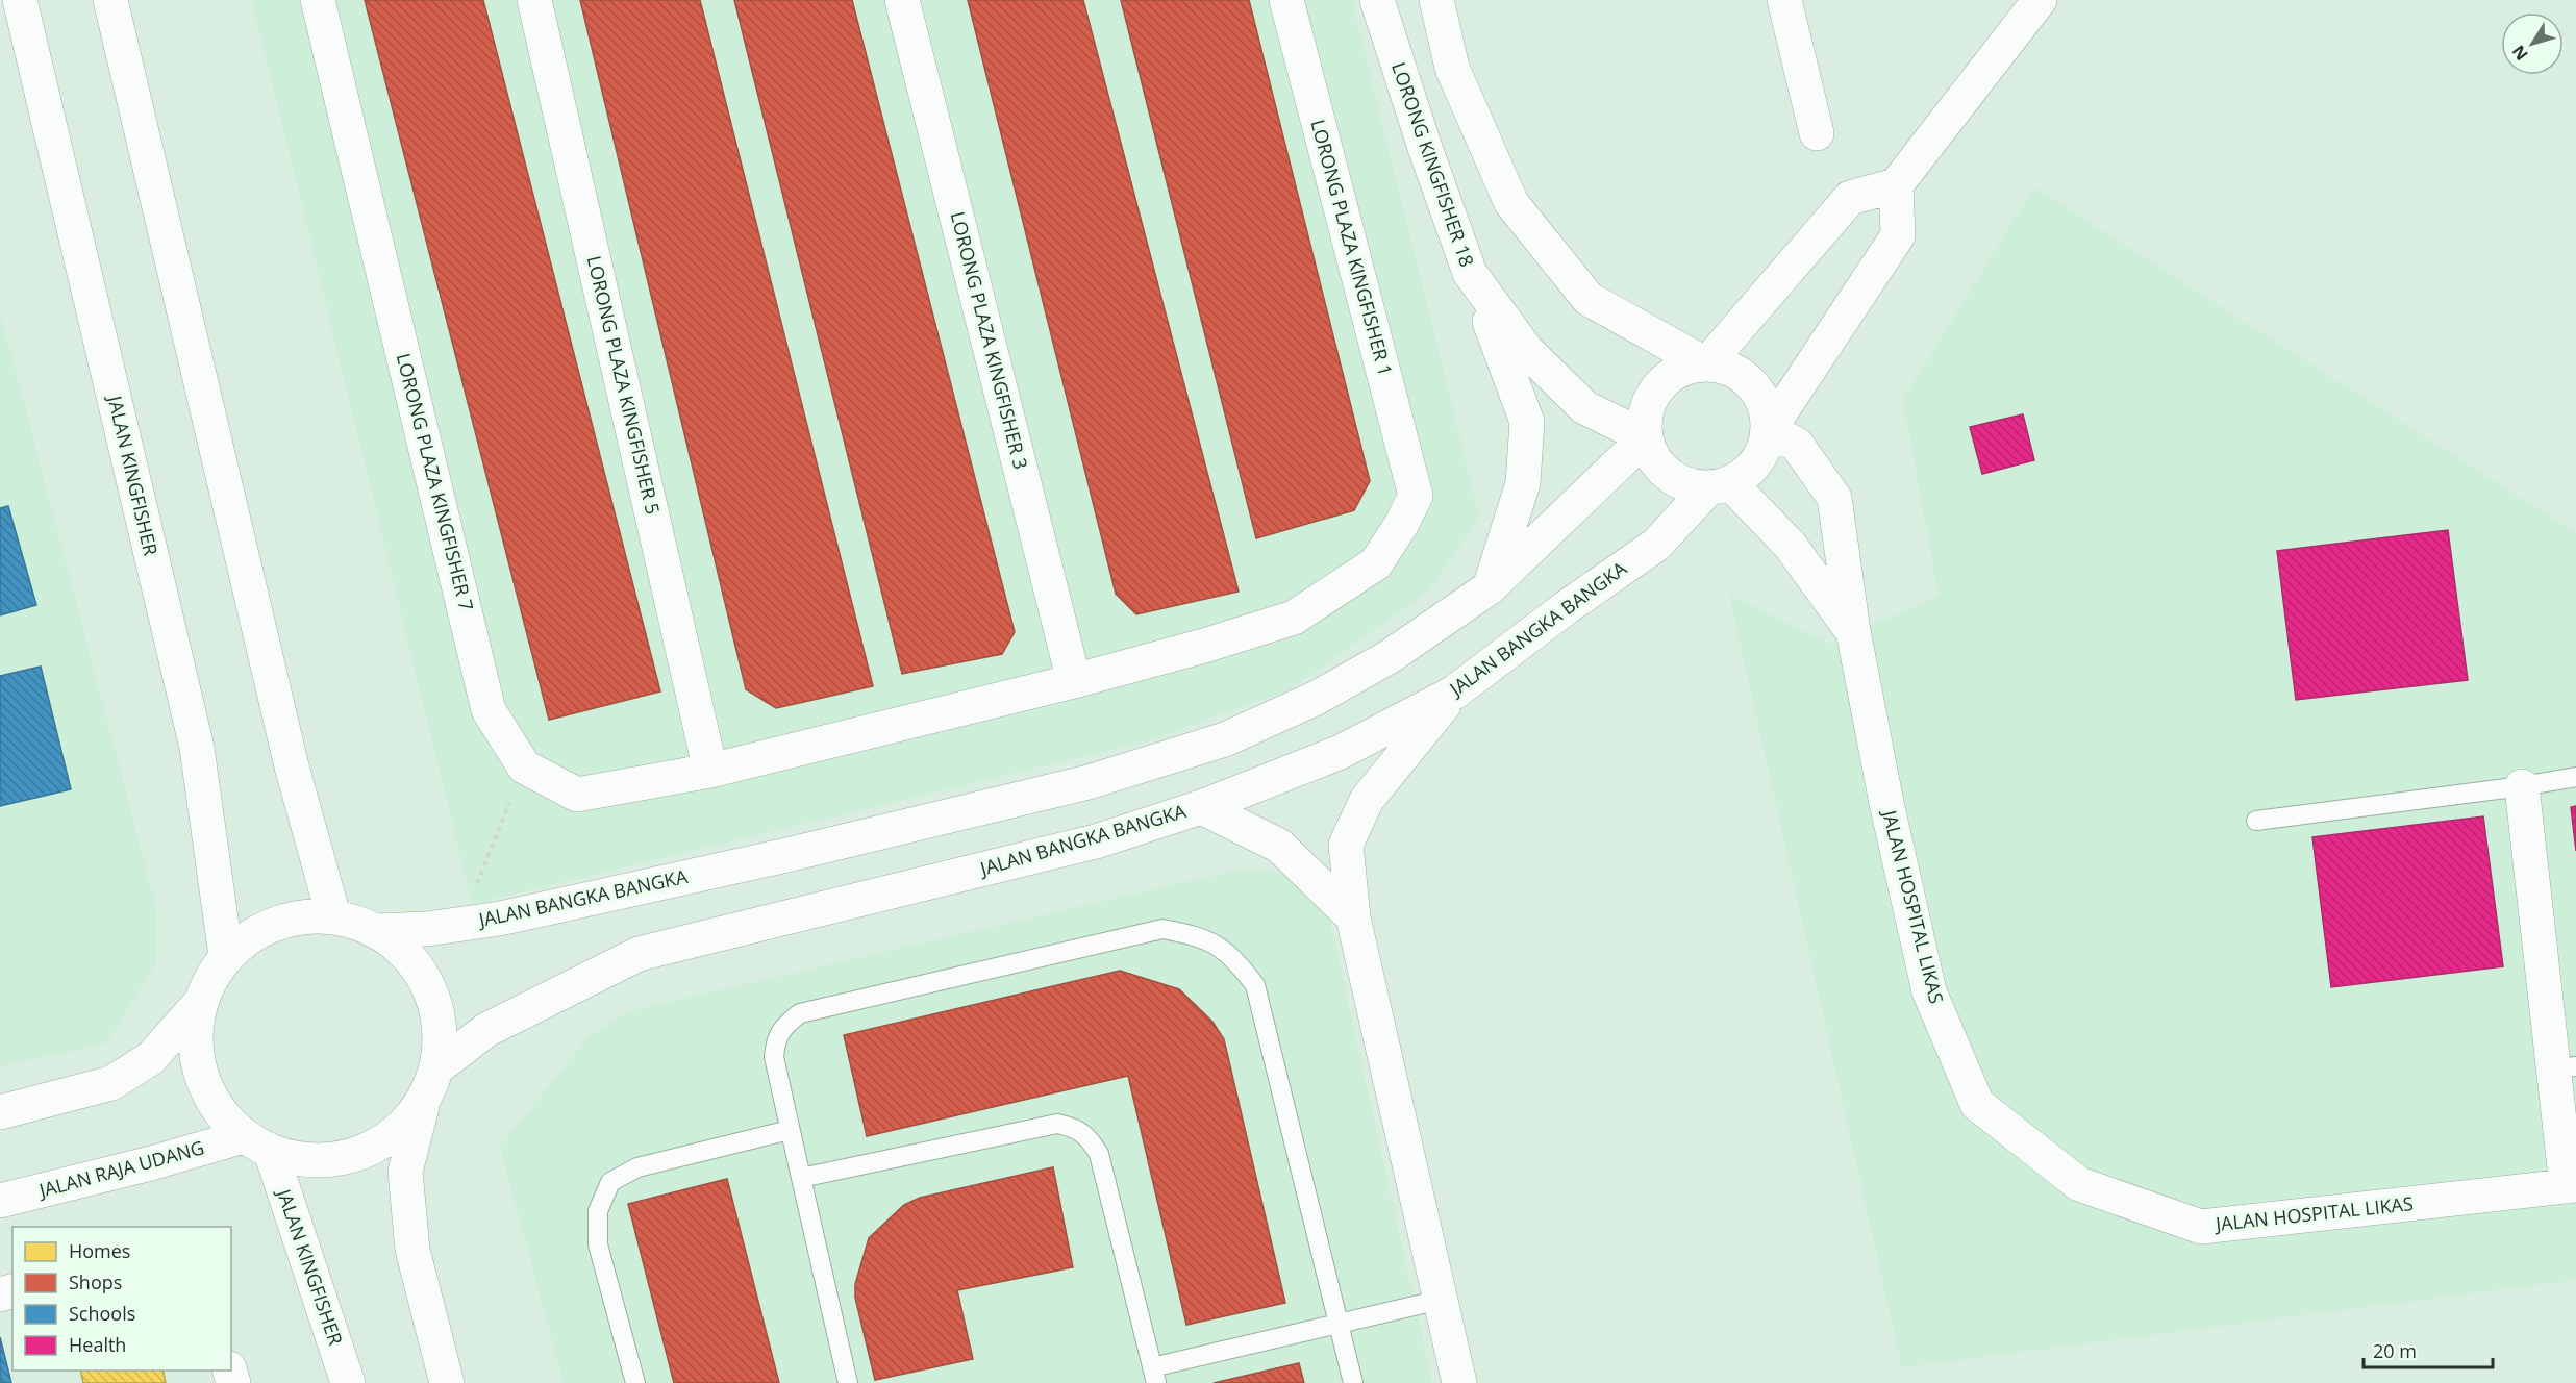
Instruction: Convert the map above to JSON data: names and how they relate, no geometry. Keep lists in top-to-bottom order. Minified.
{"streets":{"street":["LORONG KINGFISHER 18","LORONG PLAZA KINGFISHER 1","LORONG PLAZA KINGFISHER 3","LORONG PLAZA KINGFISHER 5","JALAN KINGFISHER","LORONG PLAZA KINGFISHER 7","JALAN BANGKA BANGKA","JALAN HOSPITAL LIKAS","JALAN RAJA UDANG"]},"crossings":[["LORONG KINGFISHER 18","JALAN BANGKA BANGKA"],["LORONG KINGFISHER 18","JALAN HOSPITAL LIKAS"],["LORONG PLAZA KINGFISHER 1","LORONG PLAZA KINGFISHER 3"],["JALAN KINGFISHER","JALAN RAJA UDANG"],["JALAN BANGKA BANGKA","JALAN HOSPITAL LIKAS"]],"legend":["Homes","Shops","Schools","Health"],"scale_bar":"20 m","north":"bottom left"}
